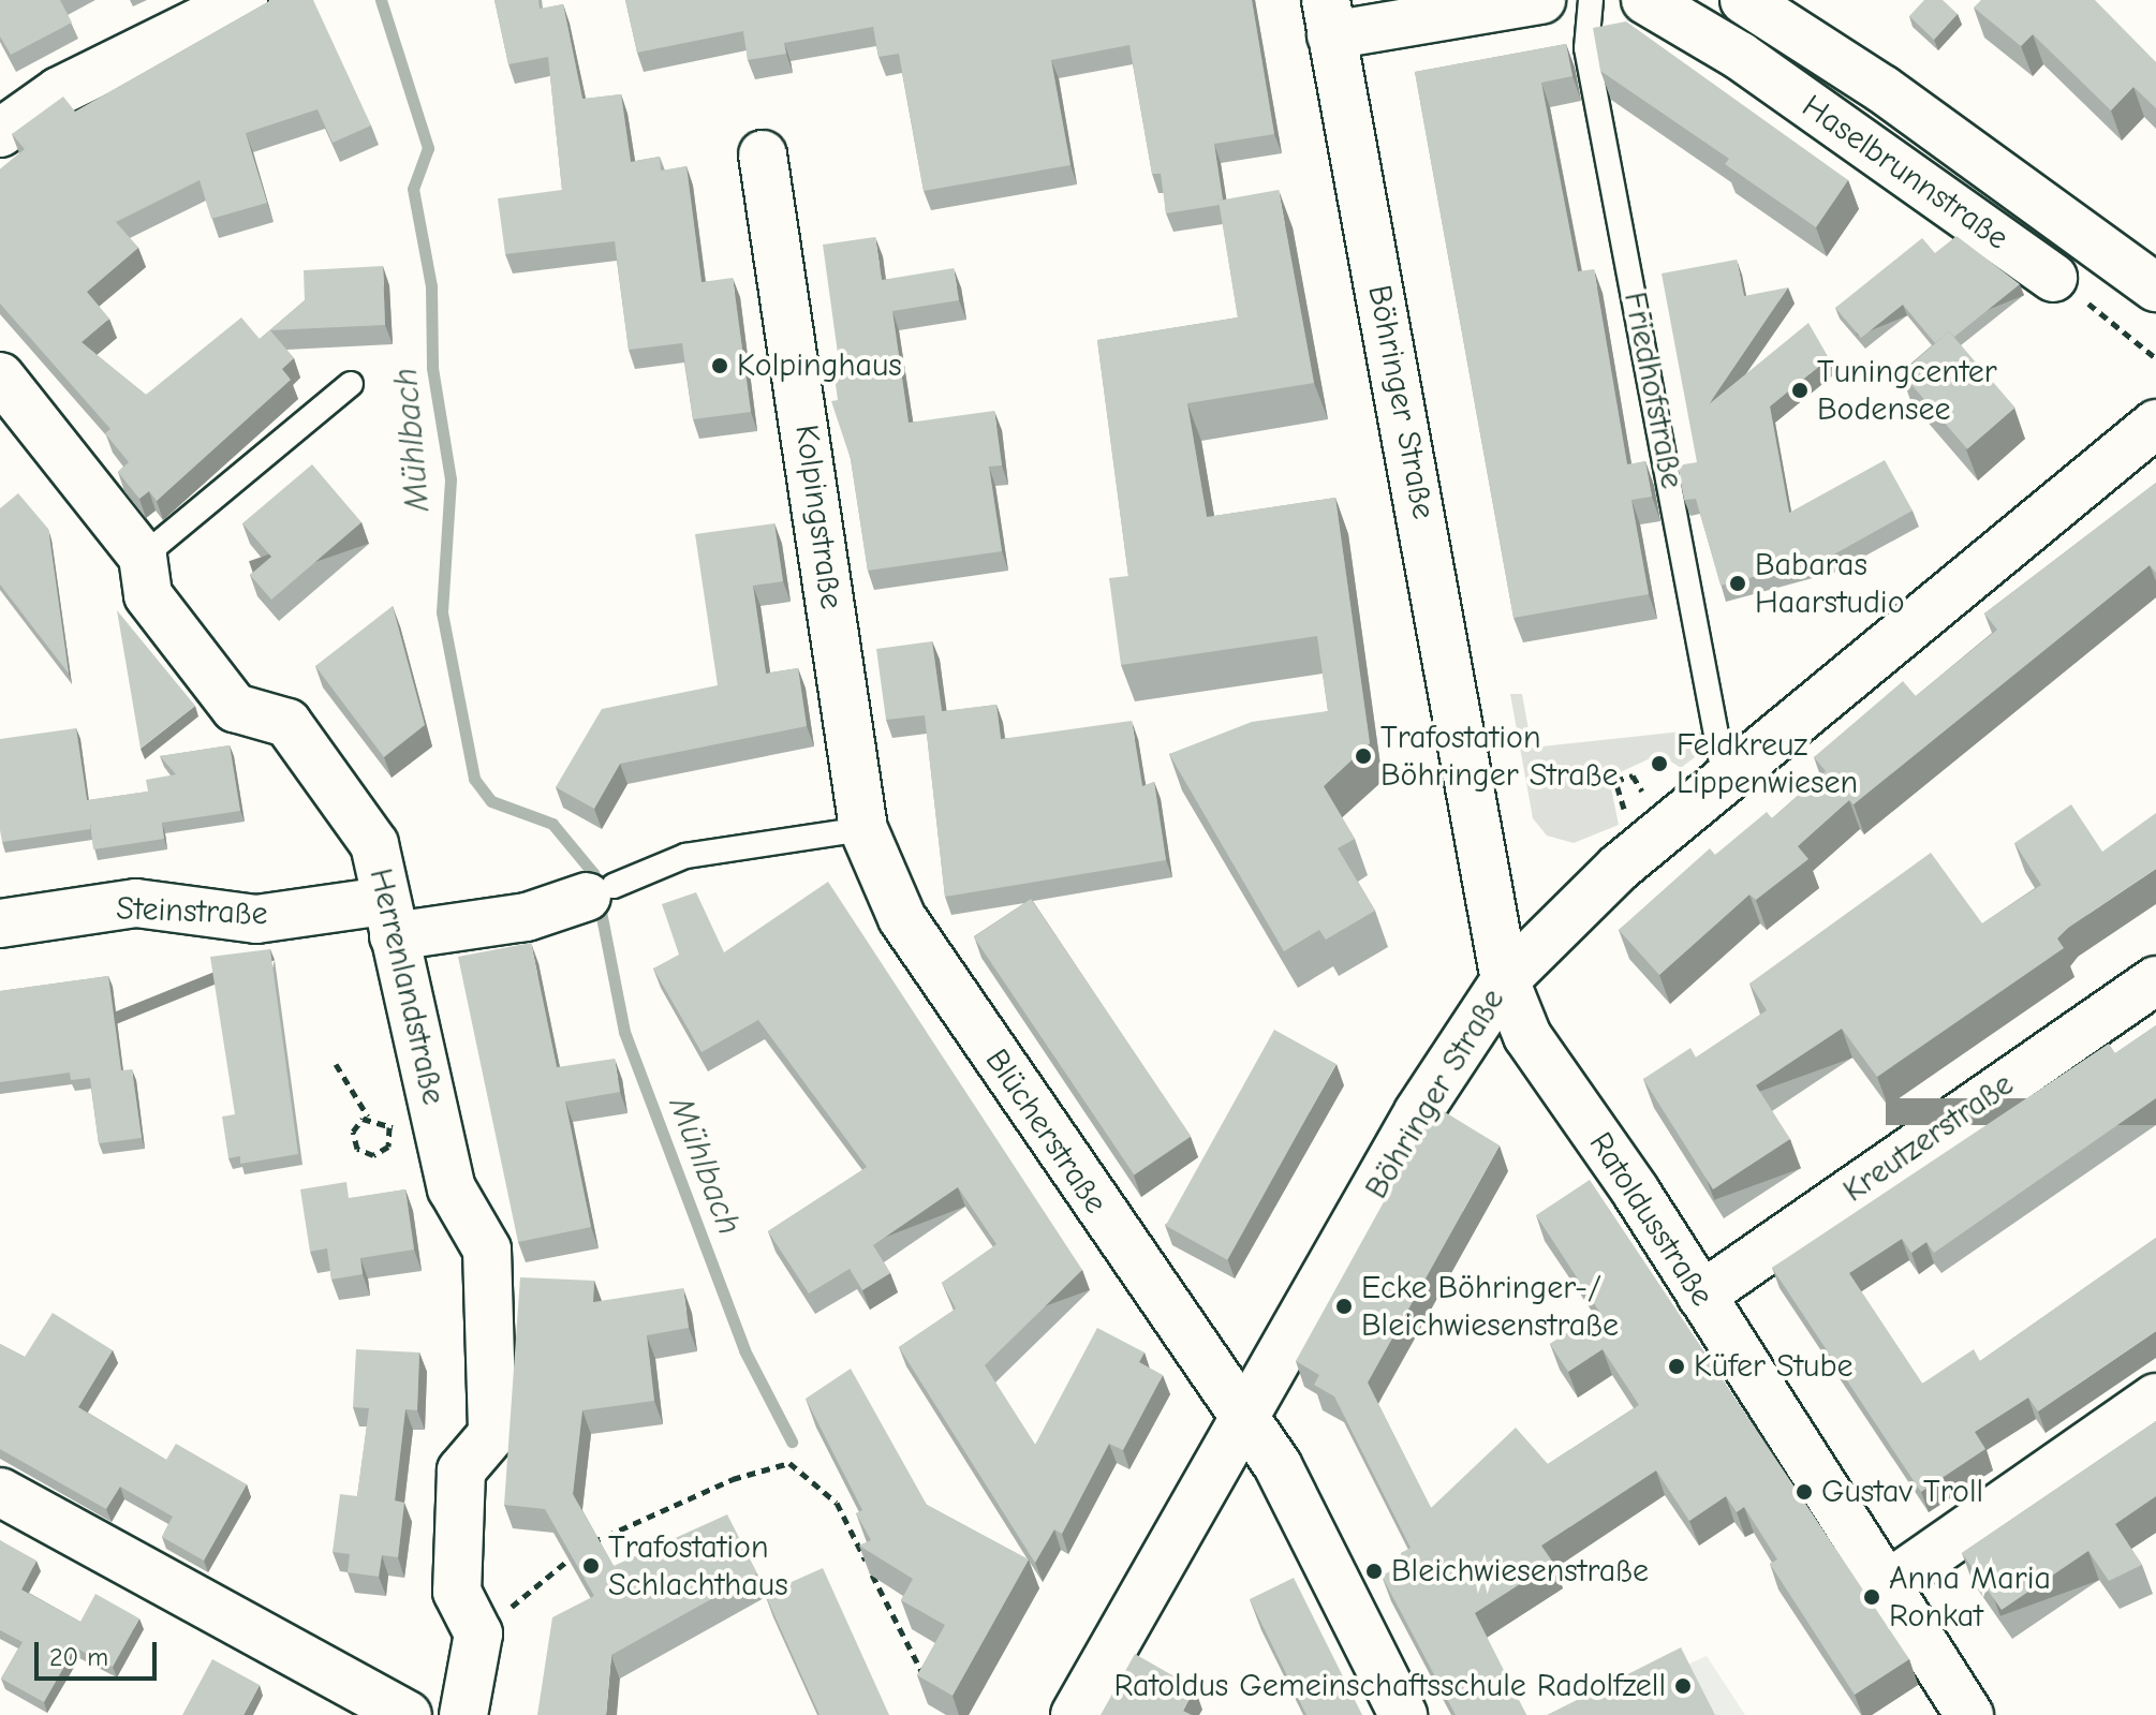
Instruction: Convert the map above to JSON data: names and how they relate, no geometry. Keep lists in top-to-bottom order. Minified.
{"streets":{"street":["Haselbrunnstraße","Böhringer Straße","Kolpingstraße","Steinstraße","Herrenlandstraße","Blücherstraße","Kreutzerstraße","Ratoldusstraße"],"lane":["Friedhofstraße"]},"crossings":[["Böhringer Straße","Blücherstraße"],["Böhringer Straße","Ratoldusstraße"],["Kolpingstraße","Steinstraße"],["Kolpingstraße","Blücherstraße"],["Steinstraße","Herrenlandstraße"],["Steinstraße","Blücherstraße"],["Kreutzerstraße","Ratoldusstraße"]],"water":["Mühlbach"],"places":["Kolpinghaus","Tuningcenter Bodensee","Babaras Haarstudio","Trafostation Böhringer Straße","Feldkreuz Lippenwiesen","Ecke Böhringer-/ Bleichwiesenstraße","Küfer Stube","Gustav Troll","Trafostation Schlachthaus","Bleichwiesenstraße","Anna Maria Ronkat","Ratoldus Gemeinschaftsschule Radolfzell"],"scale_bar":"20 m"}
